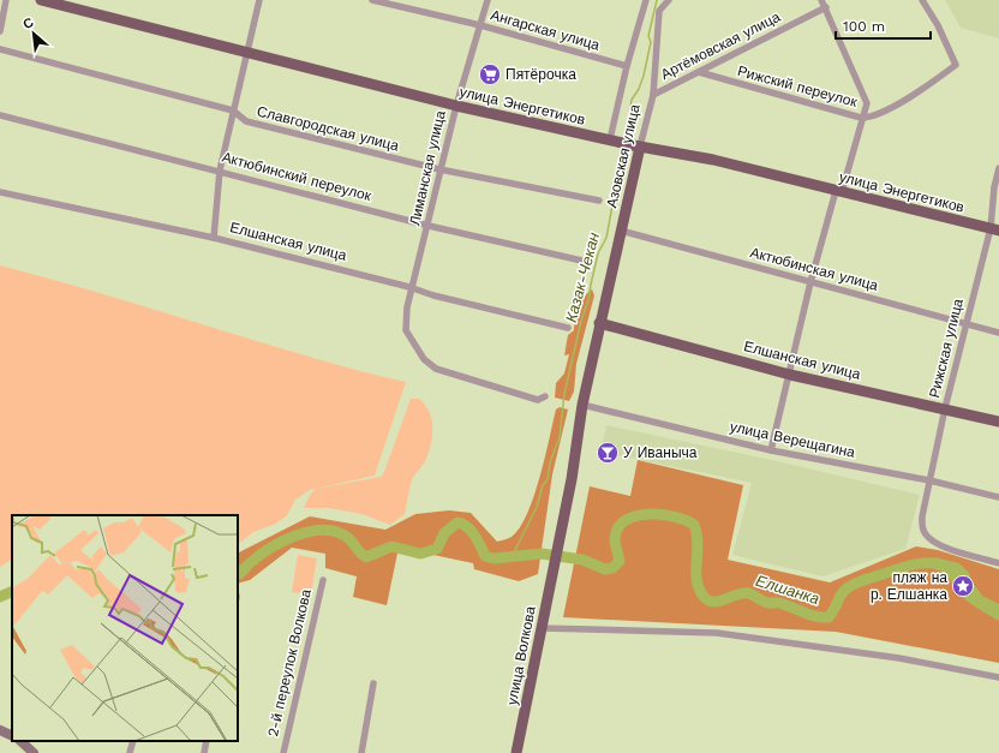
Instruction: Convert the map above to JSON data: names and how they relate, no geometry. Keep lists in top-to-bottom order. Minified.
{"streets":{"main road":["улица Энергетиков","Азовская улица","Елшанская улица","улица Волкова"],"street":["Ангарская улица","Артёмовская улица","Рижский переулок","Славгородская улица","Лиманская улица","Актюбинский переулок","Актюбинская улица","Рижская улица","улица Верещагина","2-й переулок Волкова"]},"crossings":[["Ангарская улица","Лиманская улица"],["Артёмовская улица","Рижский переулок"],["Артёмовская улица","Азовская улица"],["улица Энергетиков","Азовская улица"],["улица Энергетиков","Лиманская улица"],["улица Энергетиков","Рижская улица"],["Славгородская улица","Лиманская улица"],["Азовская улица","Елшанская улица"],["Азовская улица","Актюбинская улица"],["Азовская улица","улица Верещагина"],["Азовская улица","улица Волкова"],["Лиманская улица","Актюбинский переулок"],["Лиманская улица","Елшанская улица"],["Елшанская улица","Рижская улица"],["Актюбинская улица","Рижская улица"],["Рижская улица","улица Верещагина"]],"water":["Казак-Чекан","Елшанка"],"places":{"supermarket":["Пятёрочка"],"bar":["У Иваныча"],"place":["пляж на р. Елшанка"]},"scale_bar":"100 m","north":"top left"}
